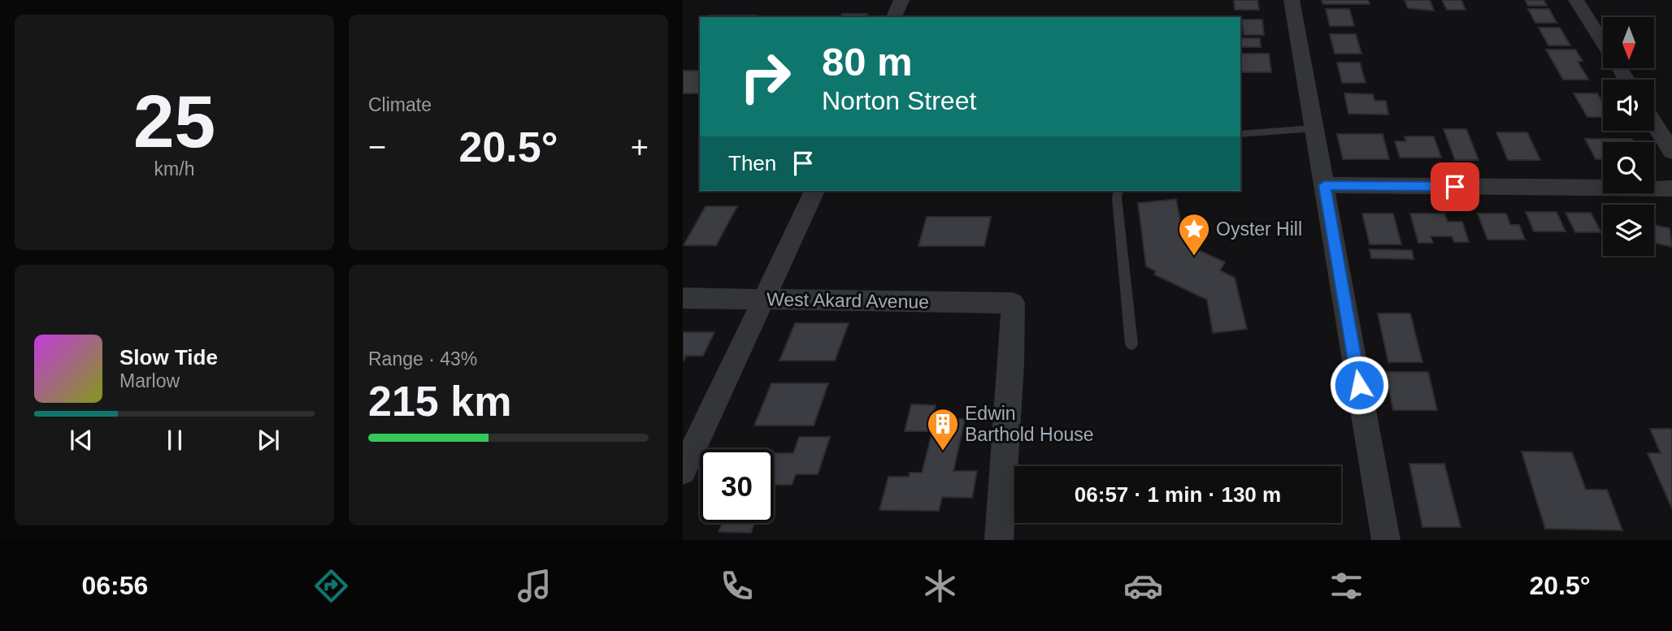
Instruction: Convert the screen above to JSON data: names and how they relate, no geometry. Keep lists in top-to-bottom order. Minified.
{"streets":{"street":["West Akard Avenue"]},"places":{"place":["Oyster Hill"],"building":["Edwin Barthold House"]},"north":"bottom","page":{"tile":[["25","km/h"],"Climate",["Range · 43%","215 km"]],"turn":["80 m","Norton Street"],"heat":["−","20.5°","+"],"then":"Then","song":["Slow Tide","Marlow"],"limit":"30","trip":"06:57 · 1 min · 130 m","tabs":["06:56","20.5°"]}}
